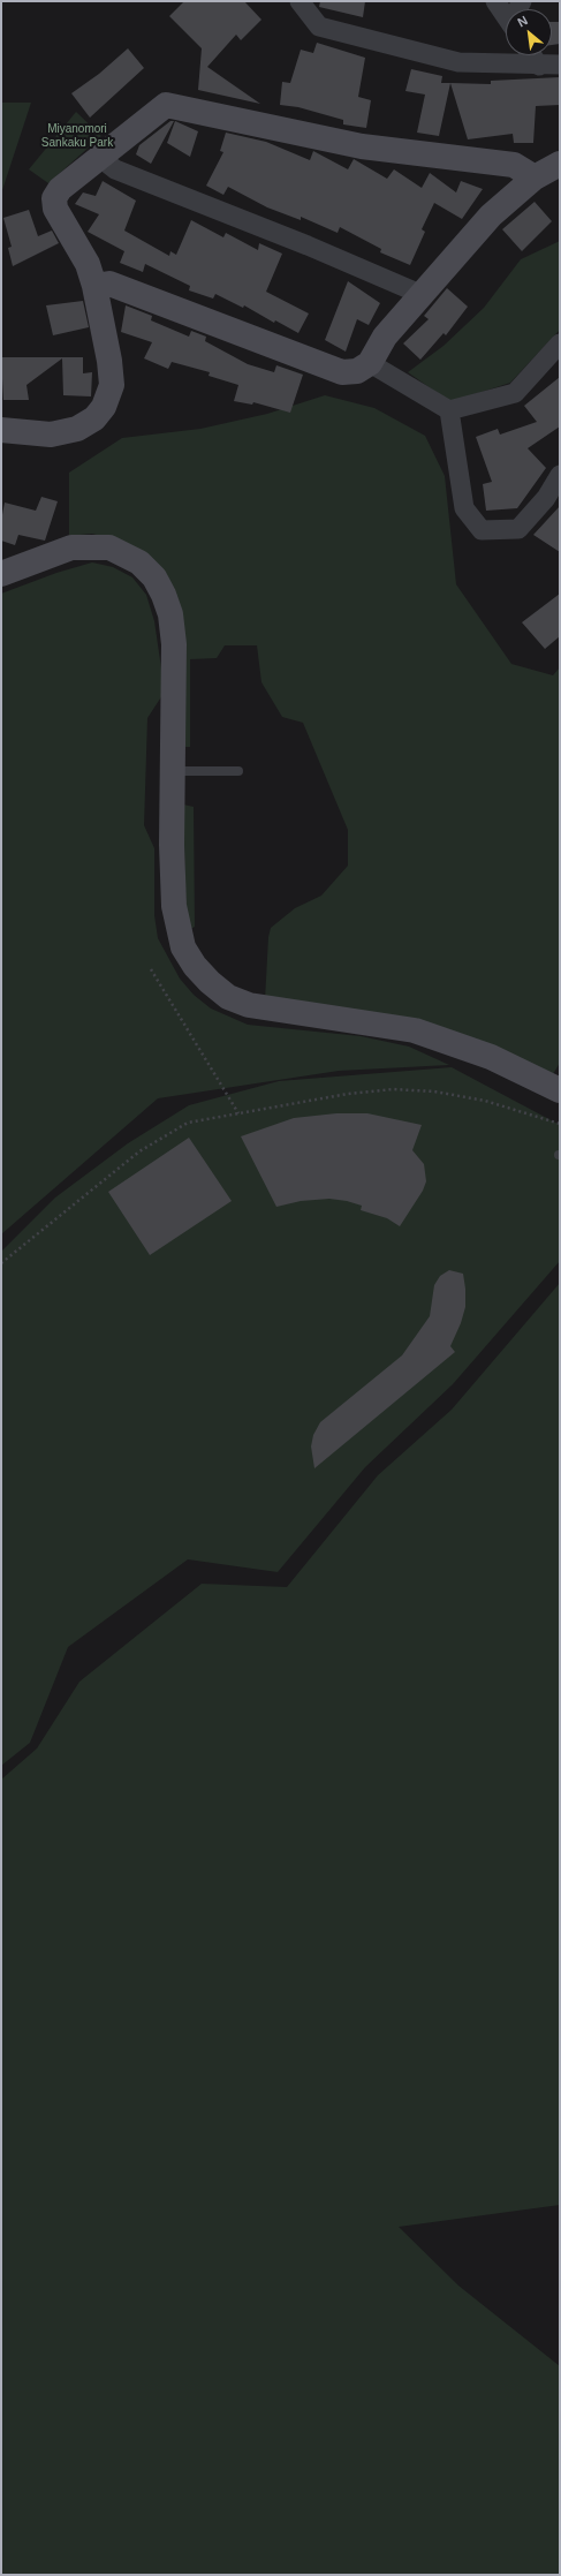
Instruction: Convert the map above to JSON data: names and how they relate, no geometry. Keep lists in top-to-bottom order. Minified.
{"parks":["Miyanomori Sankaku Park"],"north":"top left"}
